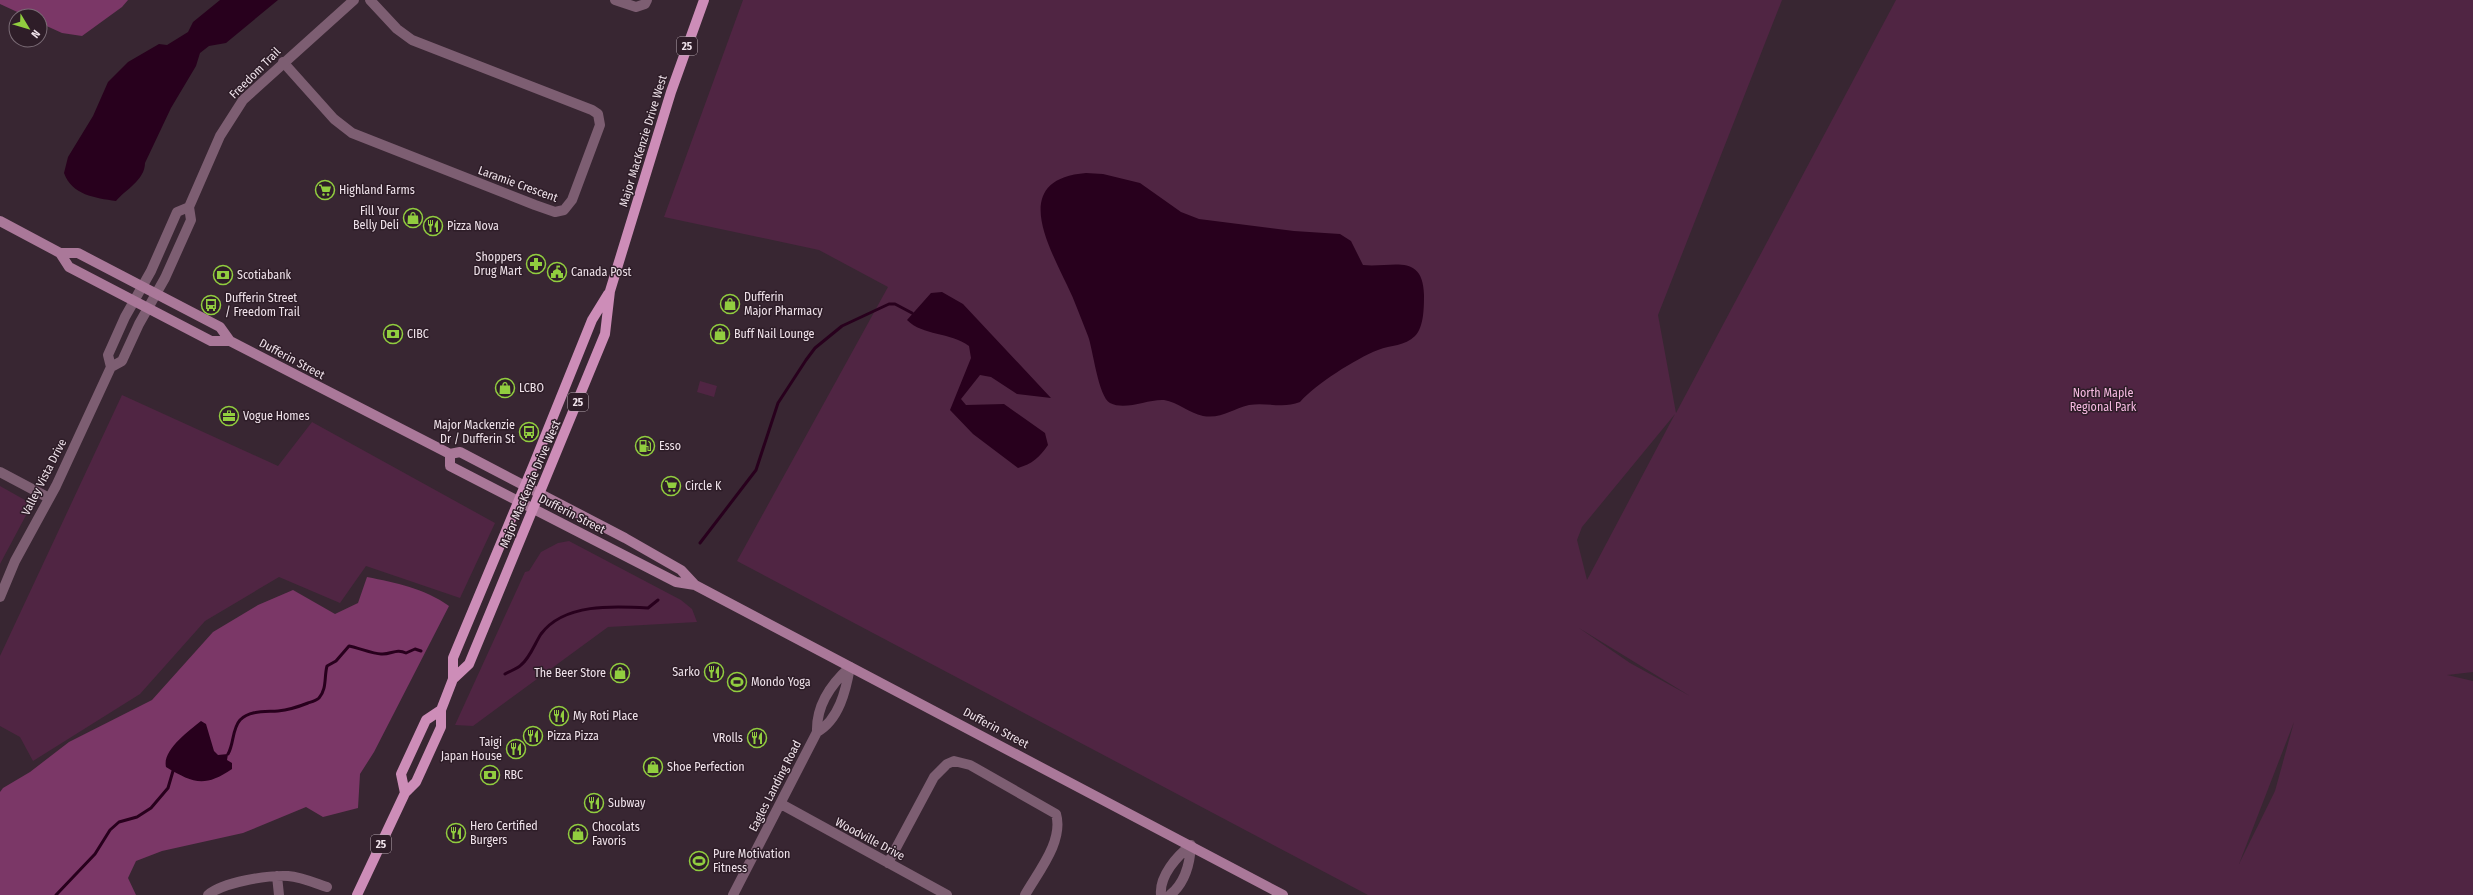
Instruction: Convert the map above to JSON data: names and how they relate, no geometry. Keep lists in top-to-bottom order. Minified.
{"streets":{"main road":["25","Major MacKenzie Drive West","Dufferin Street"],"street":["Freedom Trail","Laramie Crescent","Valley Vista Drive","Eagles Landing Road","Woodville Drive"]},"crossings":[["Freedom Trail","Laramie Crescent"],["Freedom Trail","Dufferin Street"],["Freedom Trail","Valley Vista Drive"],["Major MacKenzie Drive West","Dufferin Street"],["Dufferin Street","Valley Vista Drive"],["Dufferin Street","Eagles Landing Road"],["Eagles Landing Road","Woodville Drive"]],"parks":["North Maple Regional Park"],"places":{"supermarket":["Highland Farms","Circle K"],"shop":["Fill Your Belly Deli","Dufferin Major Pharmacy","Buff Nail Lounge","LCBO","The Beer Store","Shoe Perfection","Chocolats Favoris"],"restaurant":["Pizza Nova","Sarko","My Roti Place","Pizza Pizza","VRolls","Taigi Japan House","Subway","Hero Certified Burgers"],"pharmacy":["Shoppers Drug Mart"],"public building":["Canada Post"],"bank":["Scotiabank","CIBC","RBC"],"bus stop":["Dufferin Street / Freedom Trail","Major Mackenzie Dr / Dufferin St"],"office":["Vogue Homes"],"fuel station":["Esso"],"sports":["Mondo Yoga","Pure Motivation Fitness"]},"north":"bottom right"}
